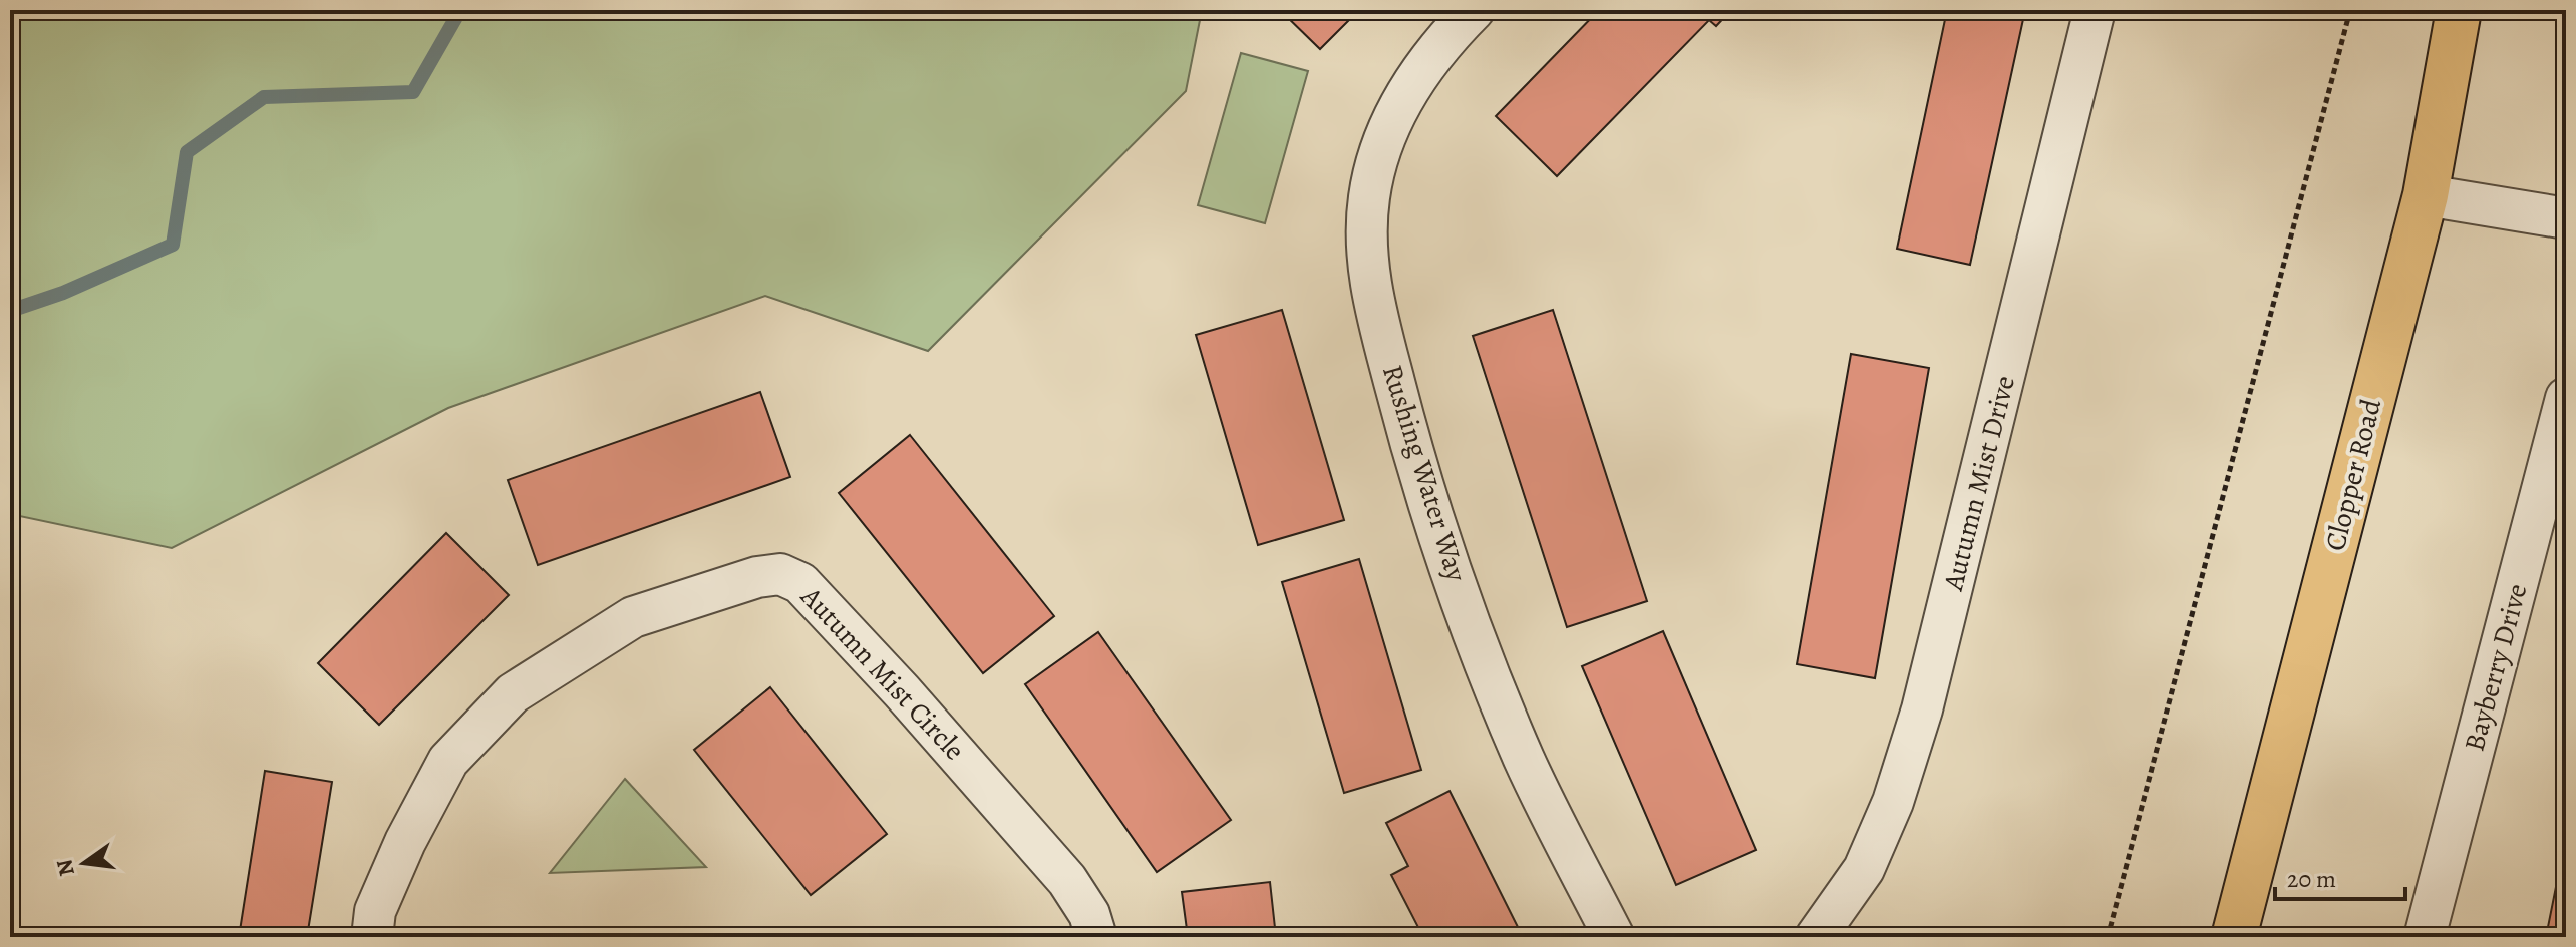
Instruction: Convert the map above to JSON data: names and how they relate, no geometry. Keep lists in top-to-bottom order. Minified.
{"streets":{"main road":["Clopper Road"],"street":["Rushing Water Way","Autumn Mist Drive","Bayberry Drive","Autumn Mist Circle"]},"scale_bar":"20 m","north":"left"}
